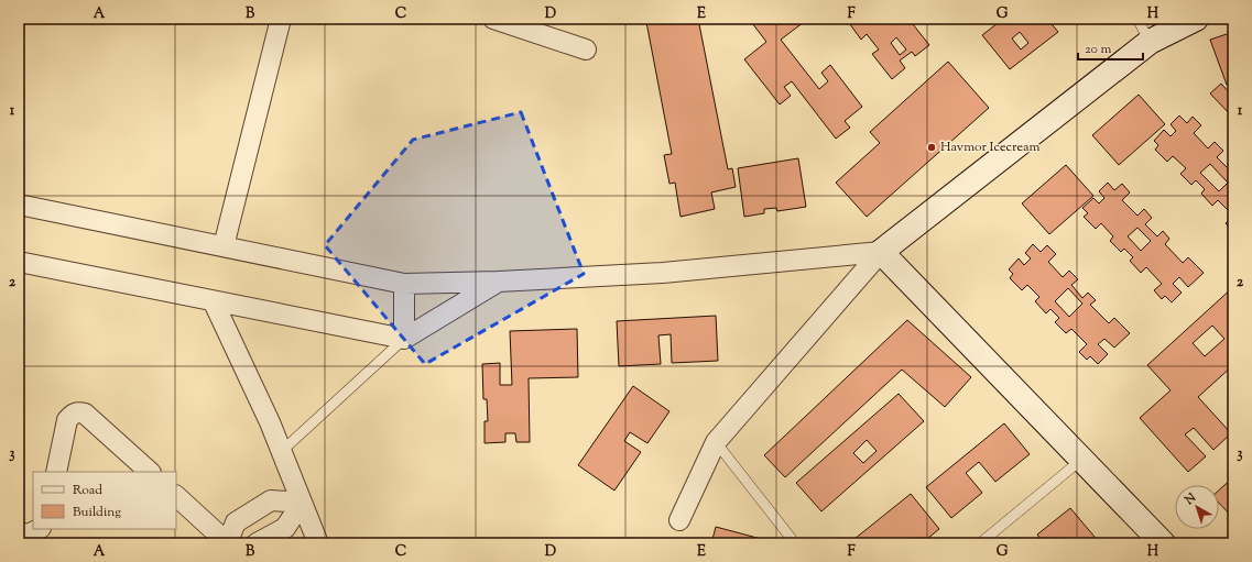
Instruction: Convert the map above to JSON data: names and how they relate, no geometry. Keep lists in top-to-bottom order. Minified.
{"places":["Havmor Icecream"],"legend":["Road","Building"],"scale_bar":"20 m","north":"top left","grid":{"columns":["A","B","C","D","E","F","G","H"],"rows":["1","2","3"]}}
